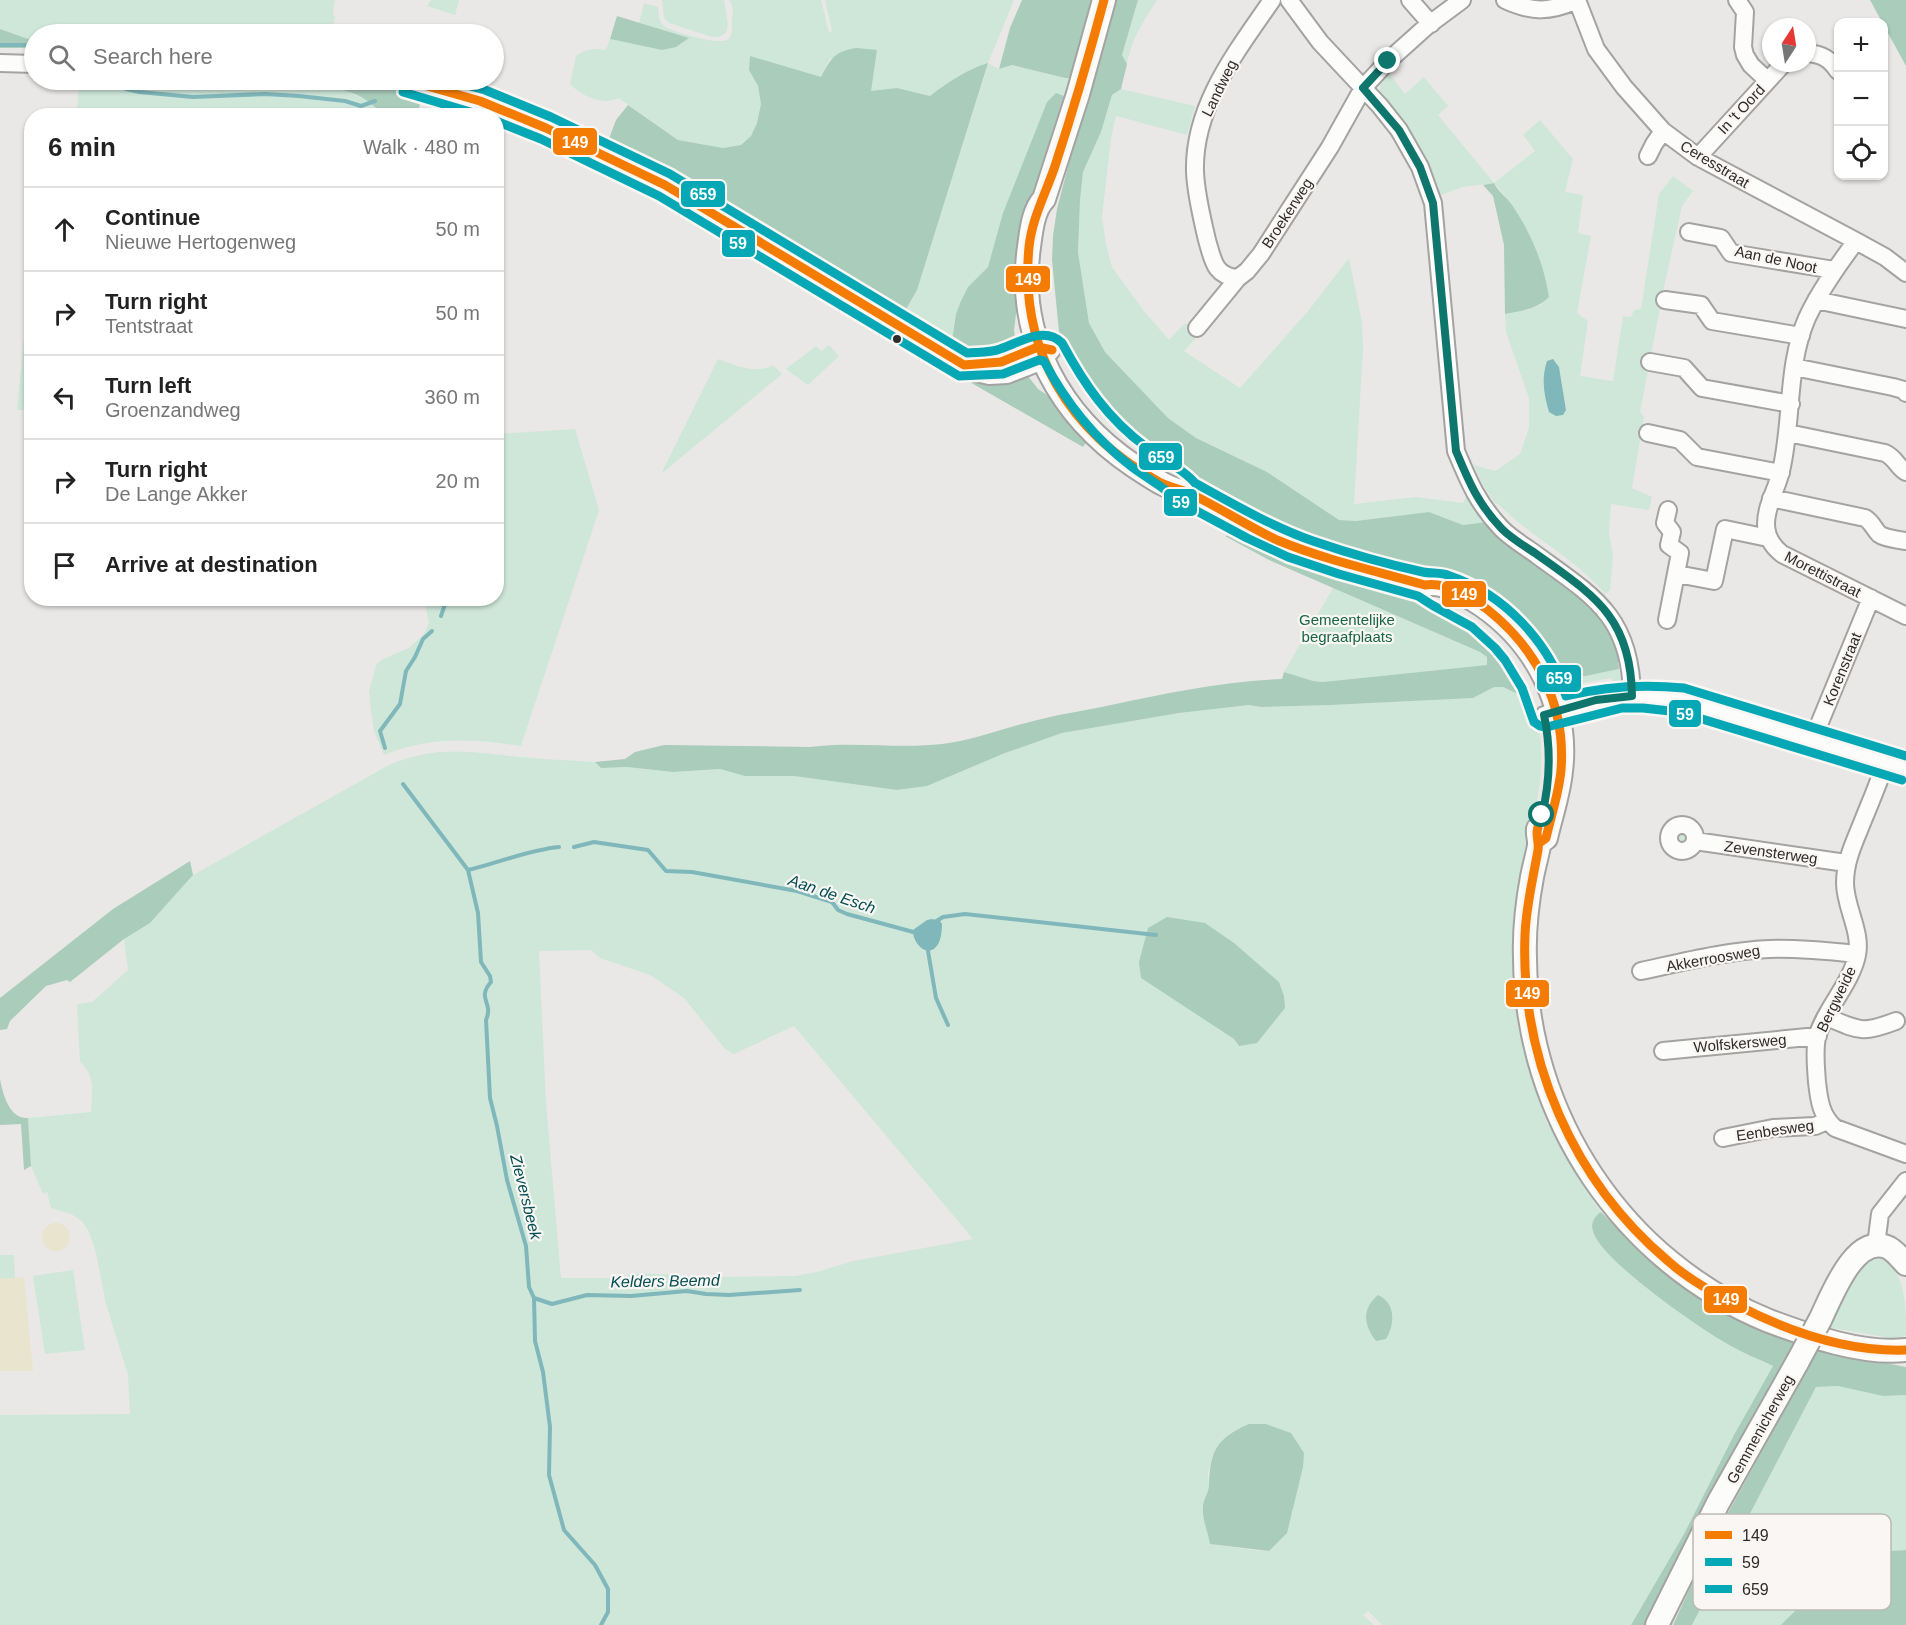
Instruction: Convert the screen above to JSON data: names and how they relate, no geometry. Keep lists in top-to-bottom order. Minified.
{"streets":{"main road":["Gemmenicherweg"],"street":["Landweg","In 't Oord","Ceresstraat","Broekerweg","Aan de Noot","Morettistraat","Korenstraat","Zevensterweg","Akkerroosweg","Bergweide","Wolfskersweg","Eenbesweg"]},"crossings":[["Landweg","Broekerweg"],["In 't Oord","Ceresstraat"],["Ceresstraat","Aan de Noot"],["Aan de Noot","Morettistraat"],["Morettistraat","Korenstraat"],["Zevensterweg","Bergweide"],["Akkerroosweg","Bergweide"],["Bergweide","Wolfskersweg"],["Bergweide","Eenbesweg"]],"water":["Aan de Esch","Zieversbeek","Kelders Beemd"],"parks":["Gemeentelijke begraafplaats"],"lines":["transit line 149","transit line 659","transit line 59"],"legend":["149","59","659"],"north":"top","page":{"map_buttons":["+","−"],"search":"Search here","heading":["6 min","Walk · 480 m"],"list":[["Continue","Nieuwe Hertogenweg","50 m"],["Turn right","Tentstraat","50 m"],["Turn left","Groenzandweg","360 m"],["Turn right","De Lange Akker","20 m"],"Arrive at destination"]}}
